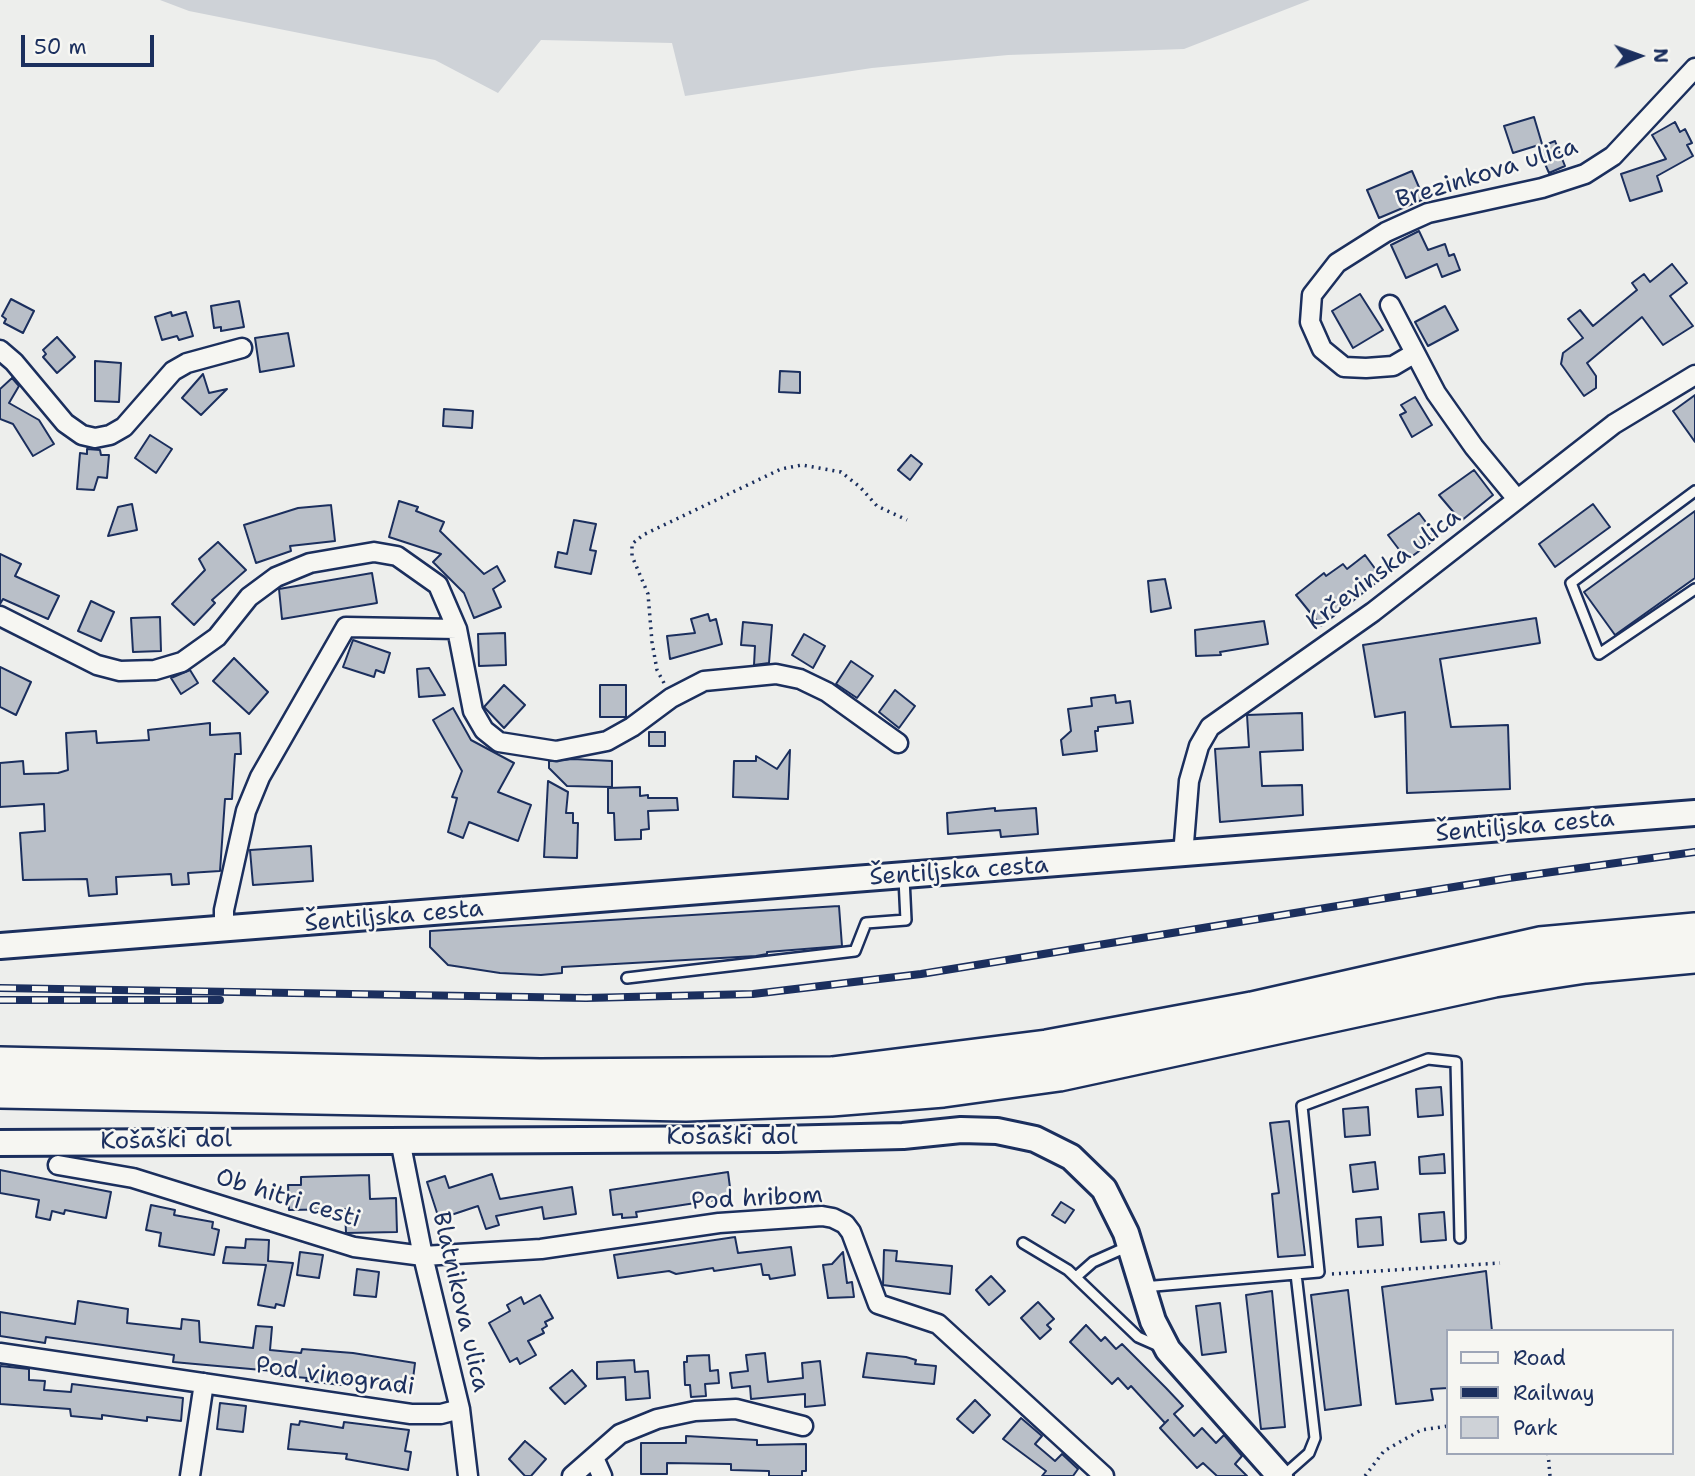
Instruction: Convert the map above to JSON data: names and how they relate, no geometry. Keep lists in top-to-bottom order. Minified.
{"streets":{"street":["Brezinkova ulica","Krčevinska ulica","Šentiljska cesta","Košaški dol","Ob hitri cesti","Pod hribom","Blatnikova ulica","Pod vinogradi"]},"crossings":[["Krčevinska ulica","Šentiljska cesta"],["Košaški dol","Blatnikova ulica"],["Ob hitri cesti","Pod hribom"],["Ob hitri cesti","Blatnikova ulica"],["Pod hribom","Blatnikova ulica"],["Blatnikova ulica","Pod vinogradi"]],"legend":["Road","Railway","Park"],"scale_bar":"50 m","north":"right"}
